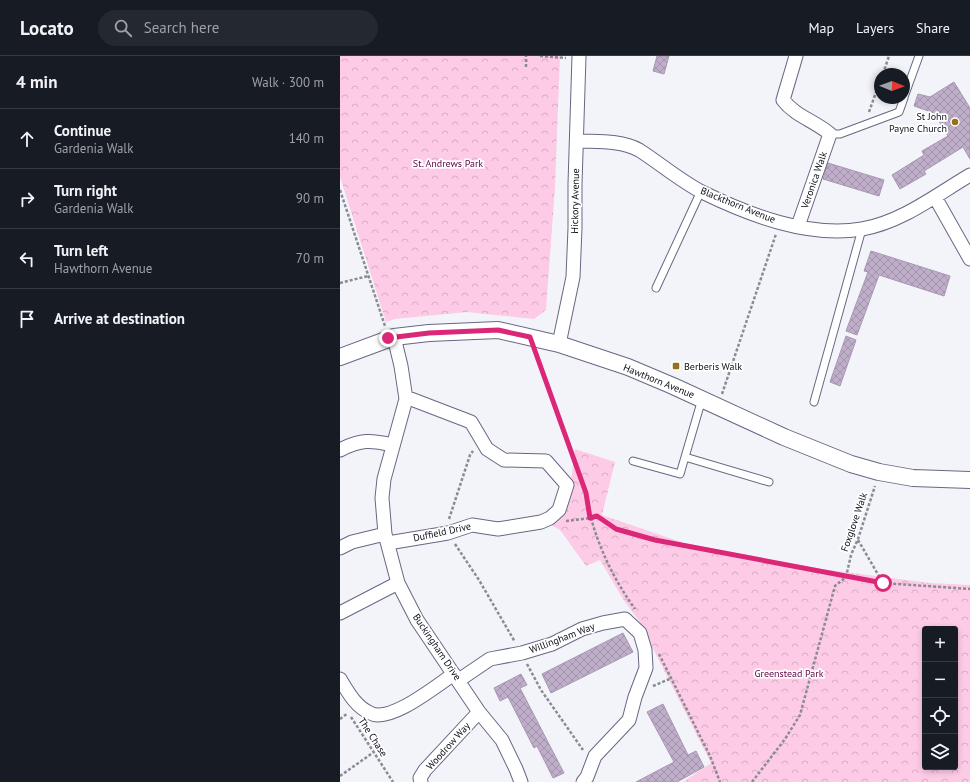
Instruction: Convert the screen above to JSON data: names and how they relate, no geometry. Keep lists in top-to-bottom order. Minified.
{"streets":{"street":["Veronica Walk","Hickory Avenue","Blackthorn Avenue","Hawthorn Avenue","Duffield Drive","Willingham Way","Buckingham Drive","Woodrow Way"],"path":["Foxglove Walk","The Chase"]},"crossings":[["Veronica Walk","Blackthorn Avenue"],["Hickory Avenue","Blackthorn Avenue"],["Hickory Avenue","Hawthorn Avenue"],["Hawthorn Avenue","Foxglove Walk"],["Hawthorn Avenue","Buckingham Drive"],["Duffield Drive","Buckingham Drive"],["Willingham Way","Buckingham Drive"],["Buckingham Drive","Woodrow Way"]],"parks":["St. Andrews Park","Greenstead Park"],"places":{"other":["St John Payne Church"],"transit":["Berberis Walk"]},"north":"right","page":{"header":"Locato","search":"Search here","nav":["Map","Layers","Share"],"heading":["4 min","Walk · 300 m"],"list":[["Continue","Gardenia Walk","140 m"],["Turn right","Gardenia Walk","90 m"],["Turn left","Hawthorn Avenue","70 m"],"Arrive at destination"],"map_buttons":["+","−"]}}
